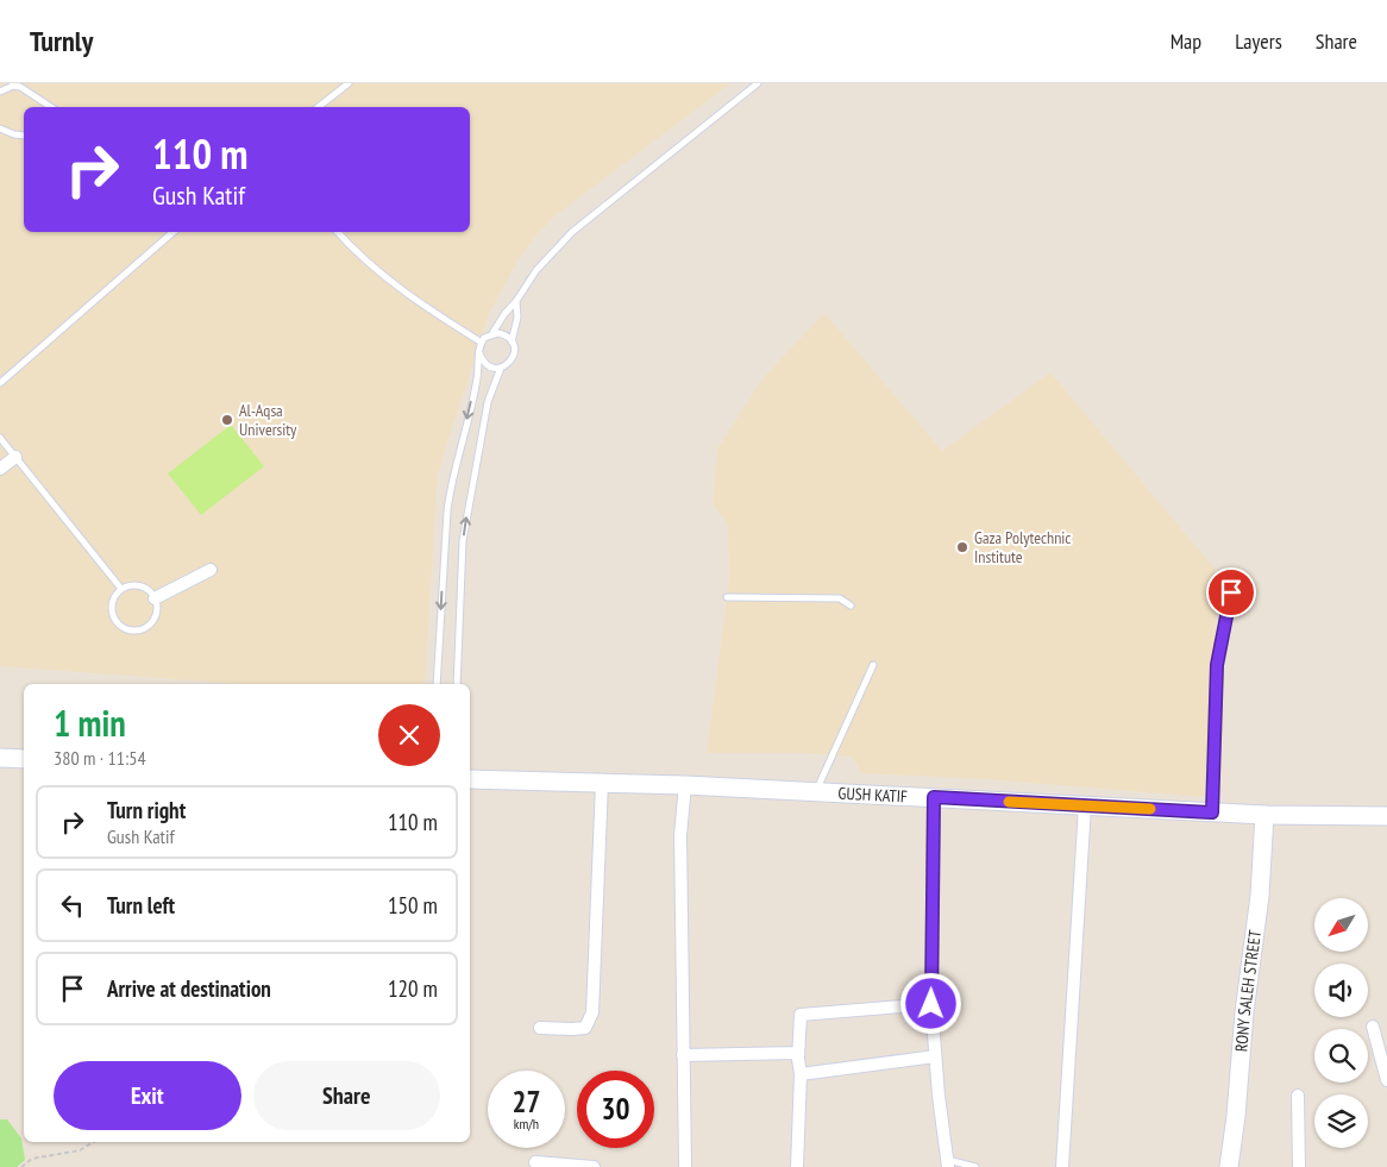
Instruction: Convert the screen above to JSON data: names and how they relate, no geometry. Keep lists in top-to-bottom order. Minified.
{"streets":{"main road":["GUSH KATIF","RONY SALEH STREET"]},"crossings":[["GUSH KATIF","RONY SALEH STREET"]],"places":["Al-Aqsa University","Gaza Polytechnic Institute"],"north":"bottom left","page":{"header":"Turnly","nav":["Map","Layers","Share"],"turn":["110 m","Gush Katif"],"heading":["1 min","380 m · 11:54"],"list":[{"name":"Turn right","note":"Gush Katif","value":"110 m"},{"name":"Turn left","value":"150 m"},{"name":"Arrive at destination","value":"120 m"}],"buttons":["Exit","Share"],"speed":"27 km/h","limit":"30"}}
